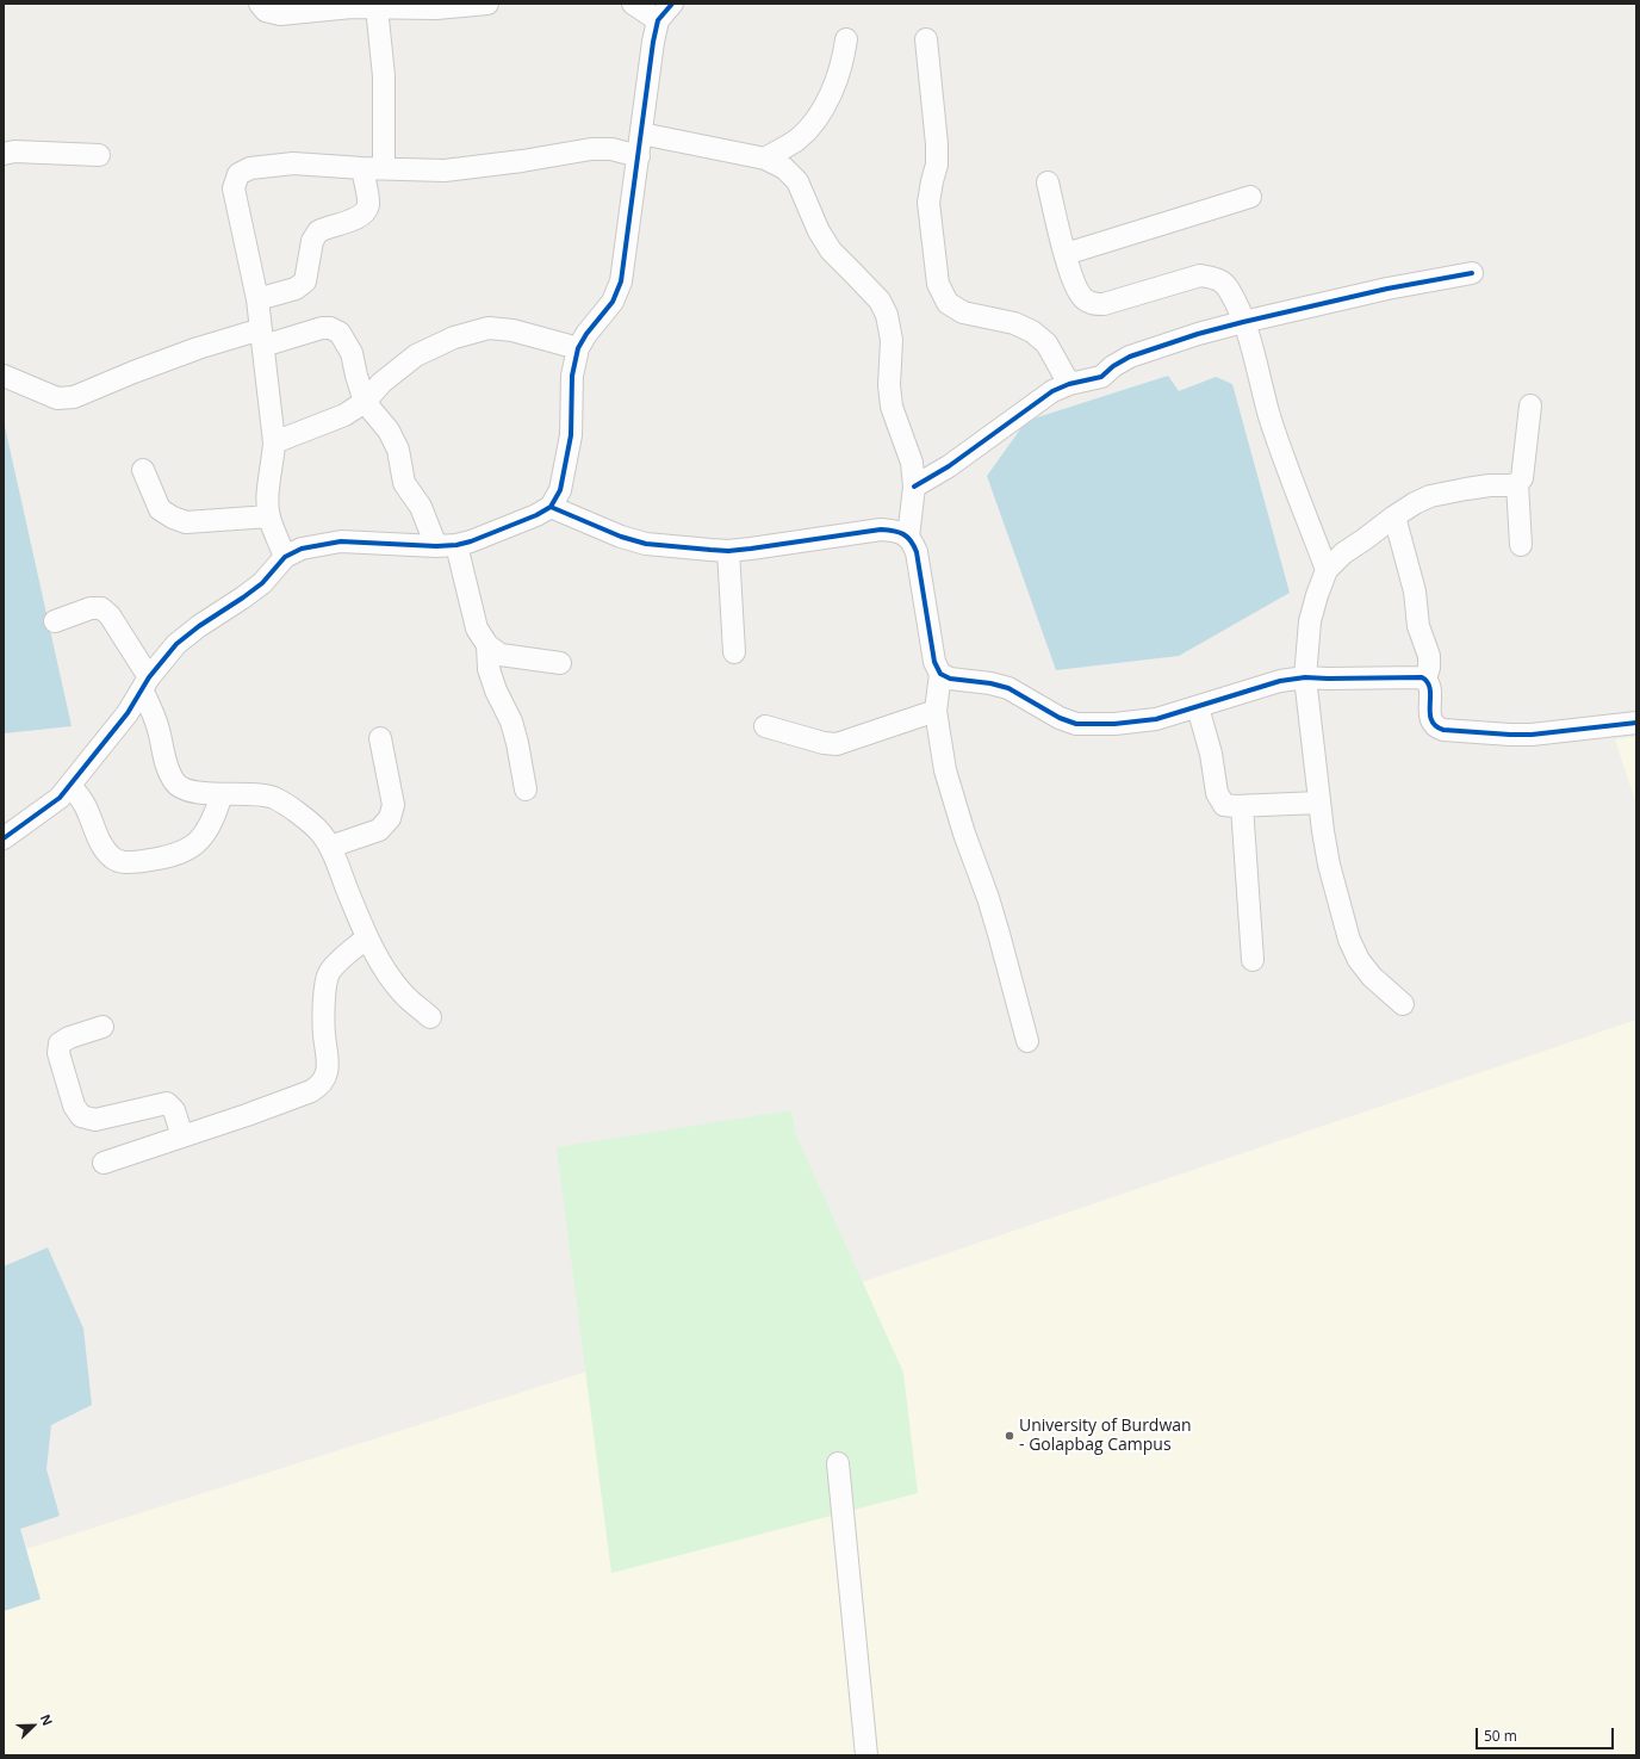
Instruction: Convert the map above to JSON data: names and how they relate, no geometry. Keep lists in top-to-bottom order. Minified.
{"places":["University of Burdwan - Golapbag Campus"],"scale_bar":"50 m","north":"top right"}
